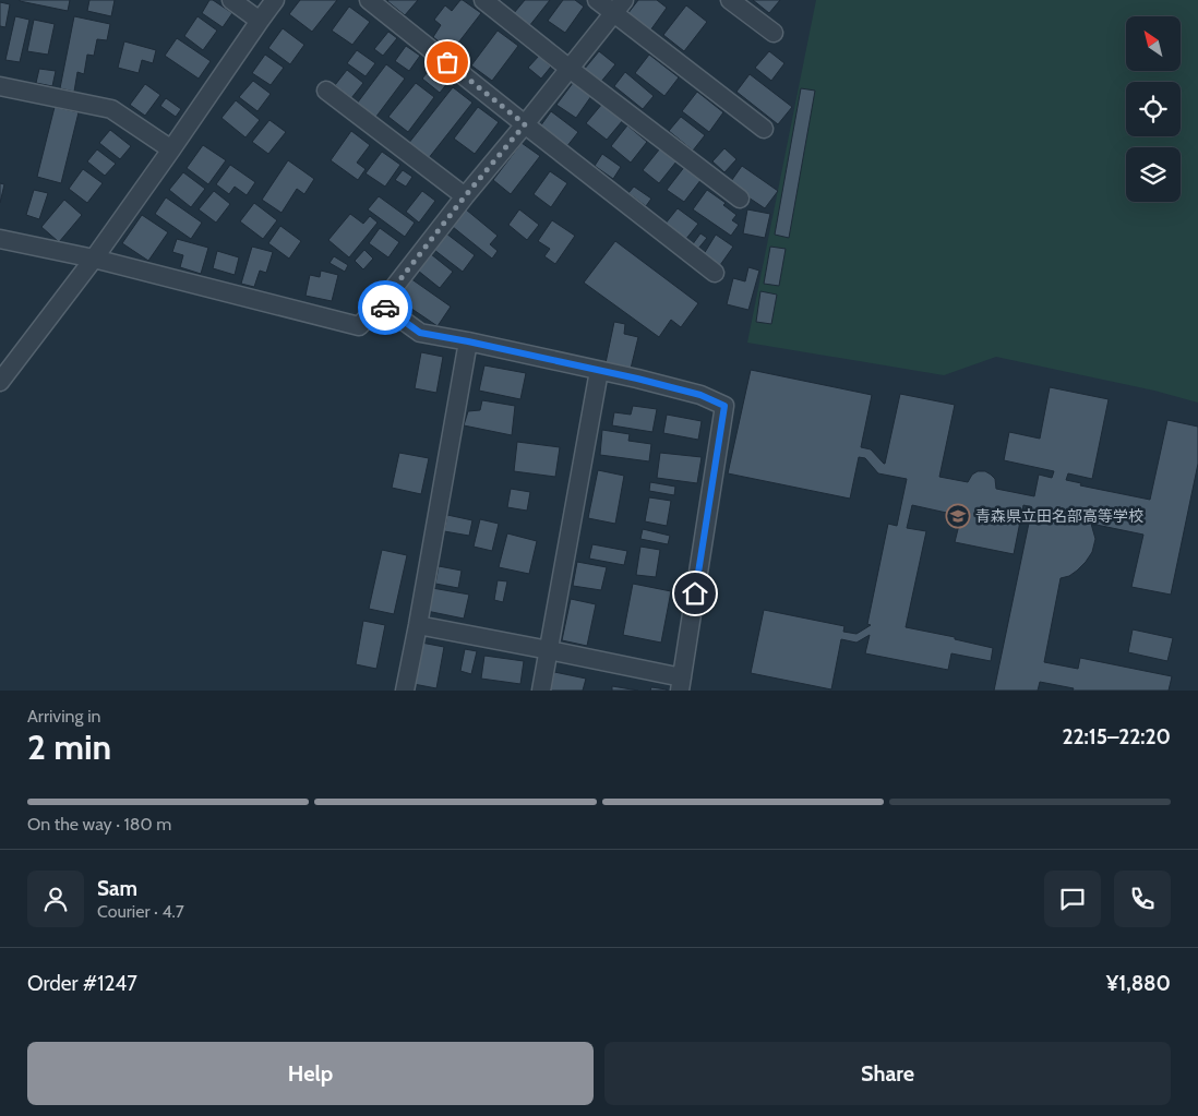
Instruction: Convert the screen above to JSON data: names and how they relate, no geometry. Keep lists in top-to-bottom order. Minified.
{"places":{"school or university":["青森県立田名部高等学校"]},"north":"top left","page":{"heading":["2 min","Arriving in","22:15–22:20"],"panel":["Sam","Courier · 4.7","Order #1247","¥1,880"],"bar":"On the way · 180 m","buttons":["Help","Share"]}}
